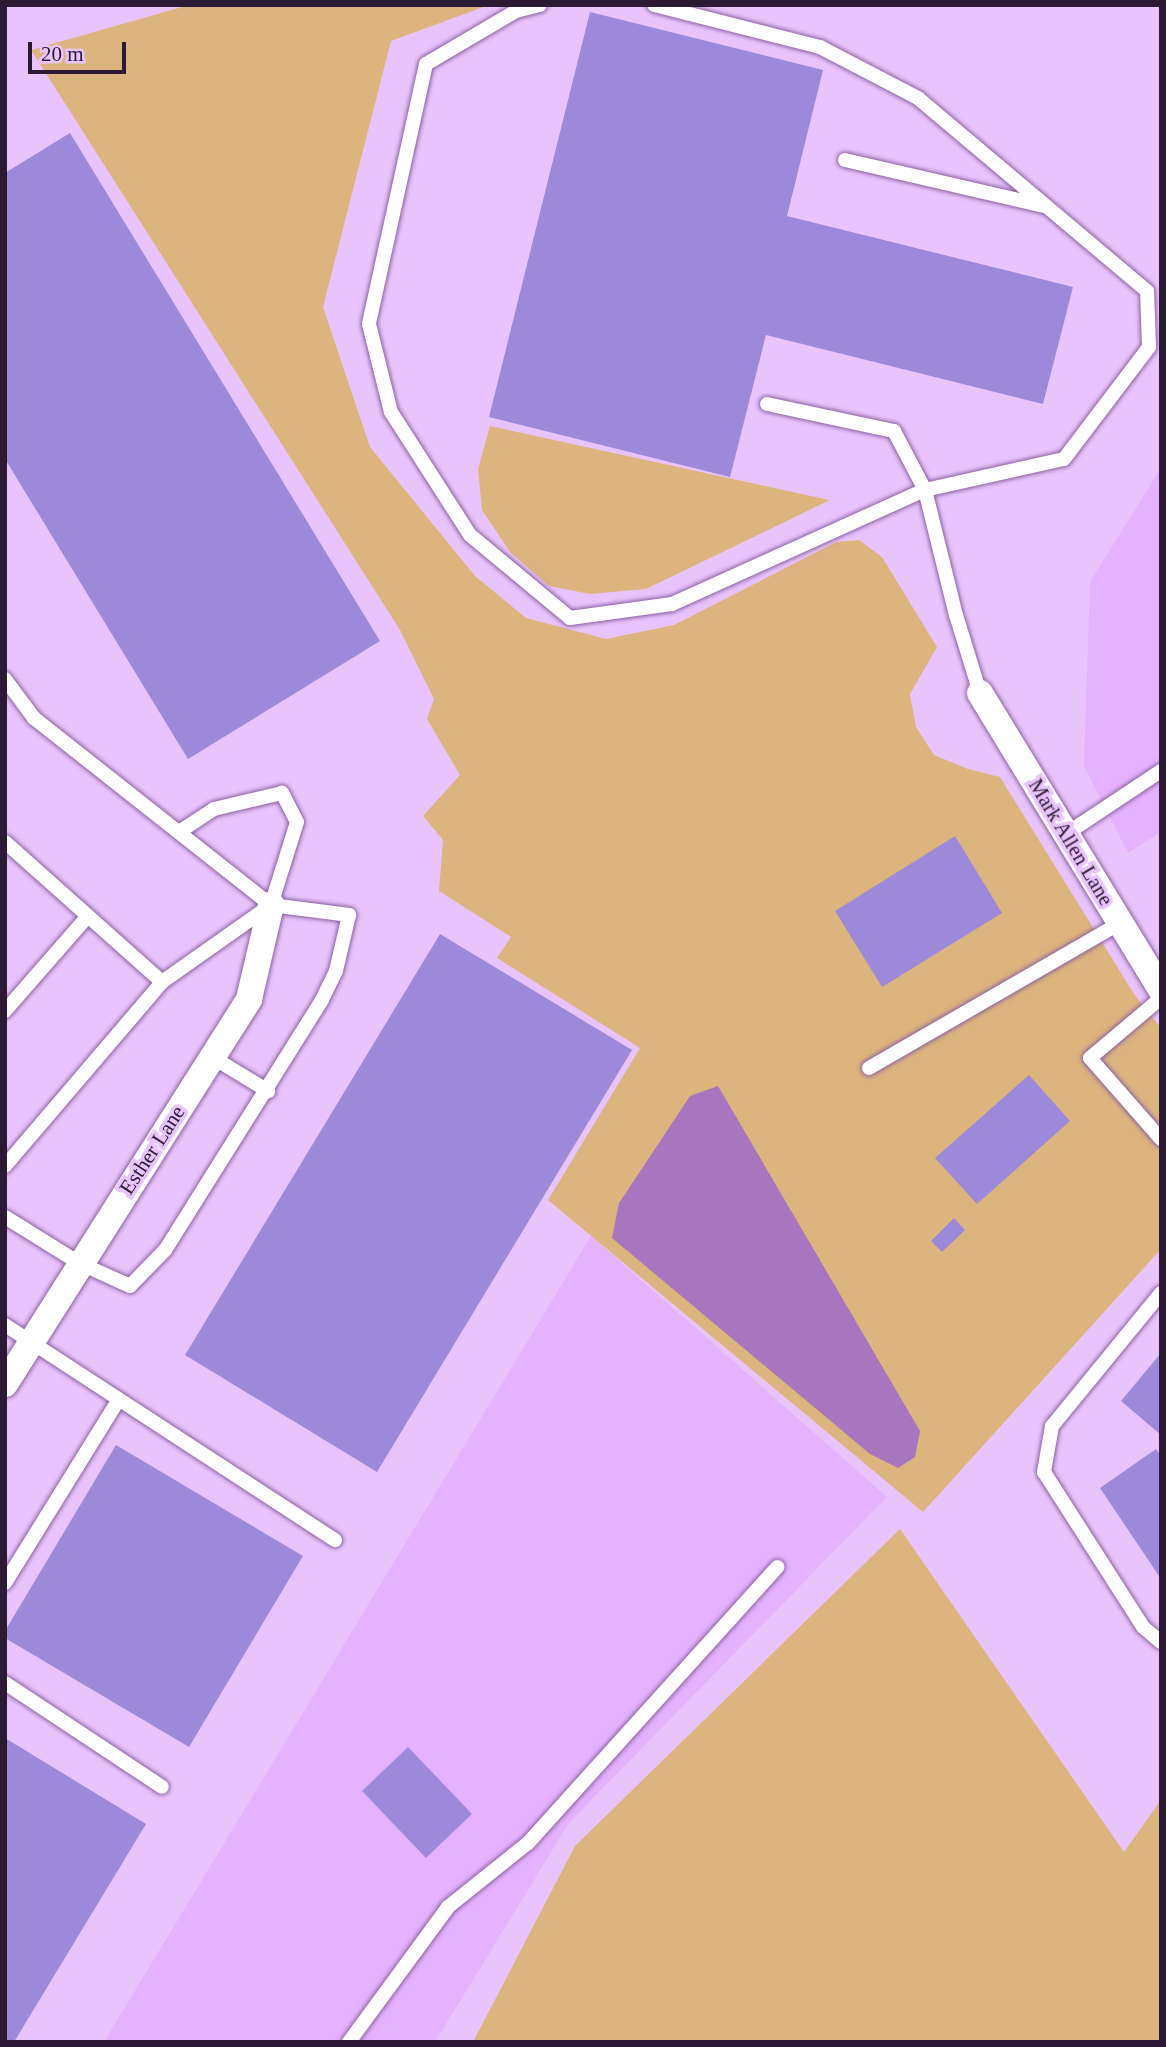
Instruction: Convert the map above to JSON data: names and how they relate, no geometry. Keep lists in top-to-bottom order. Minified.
{"streets":{"street":["Mark Allen Lane","Esther Lane"]},"scale_bar":"20 m"}
